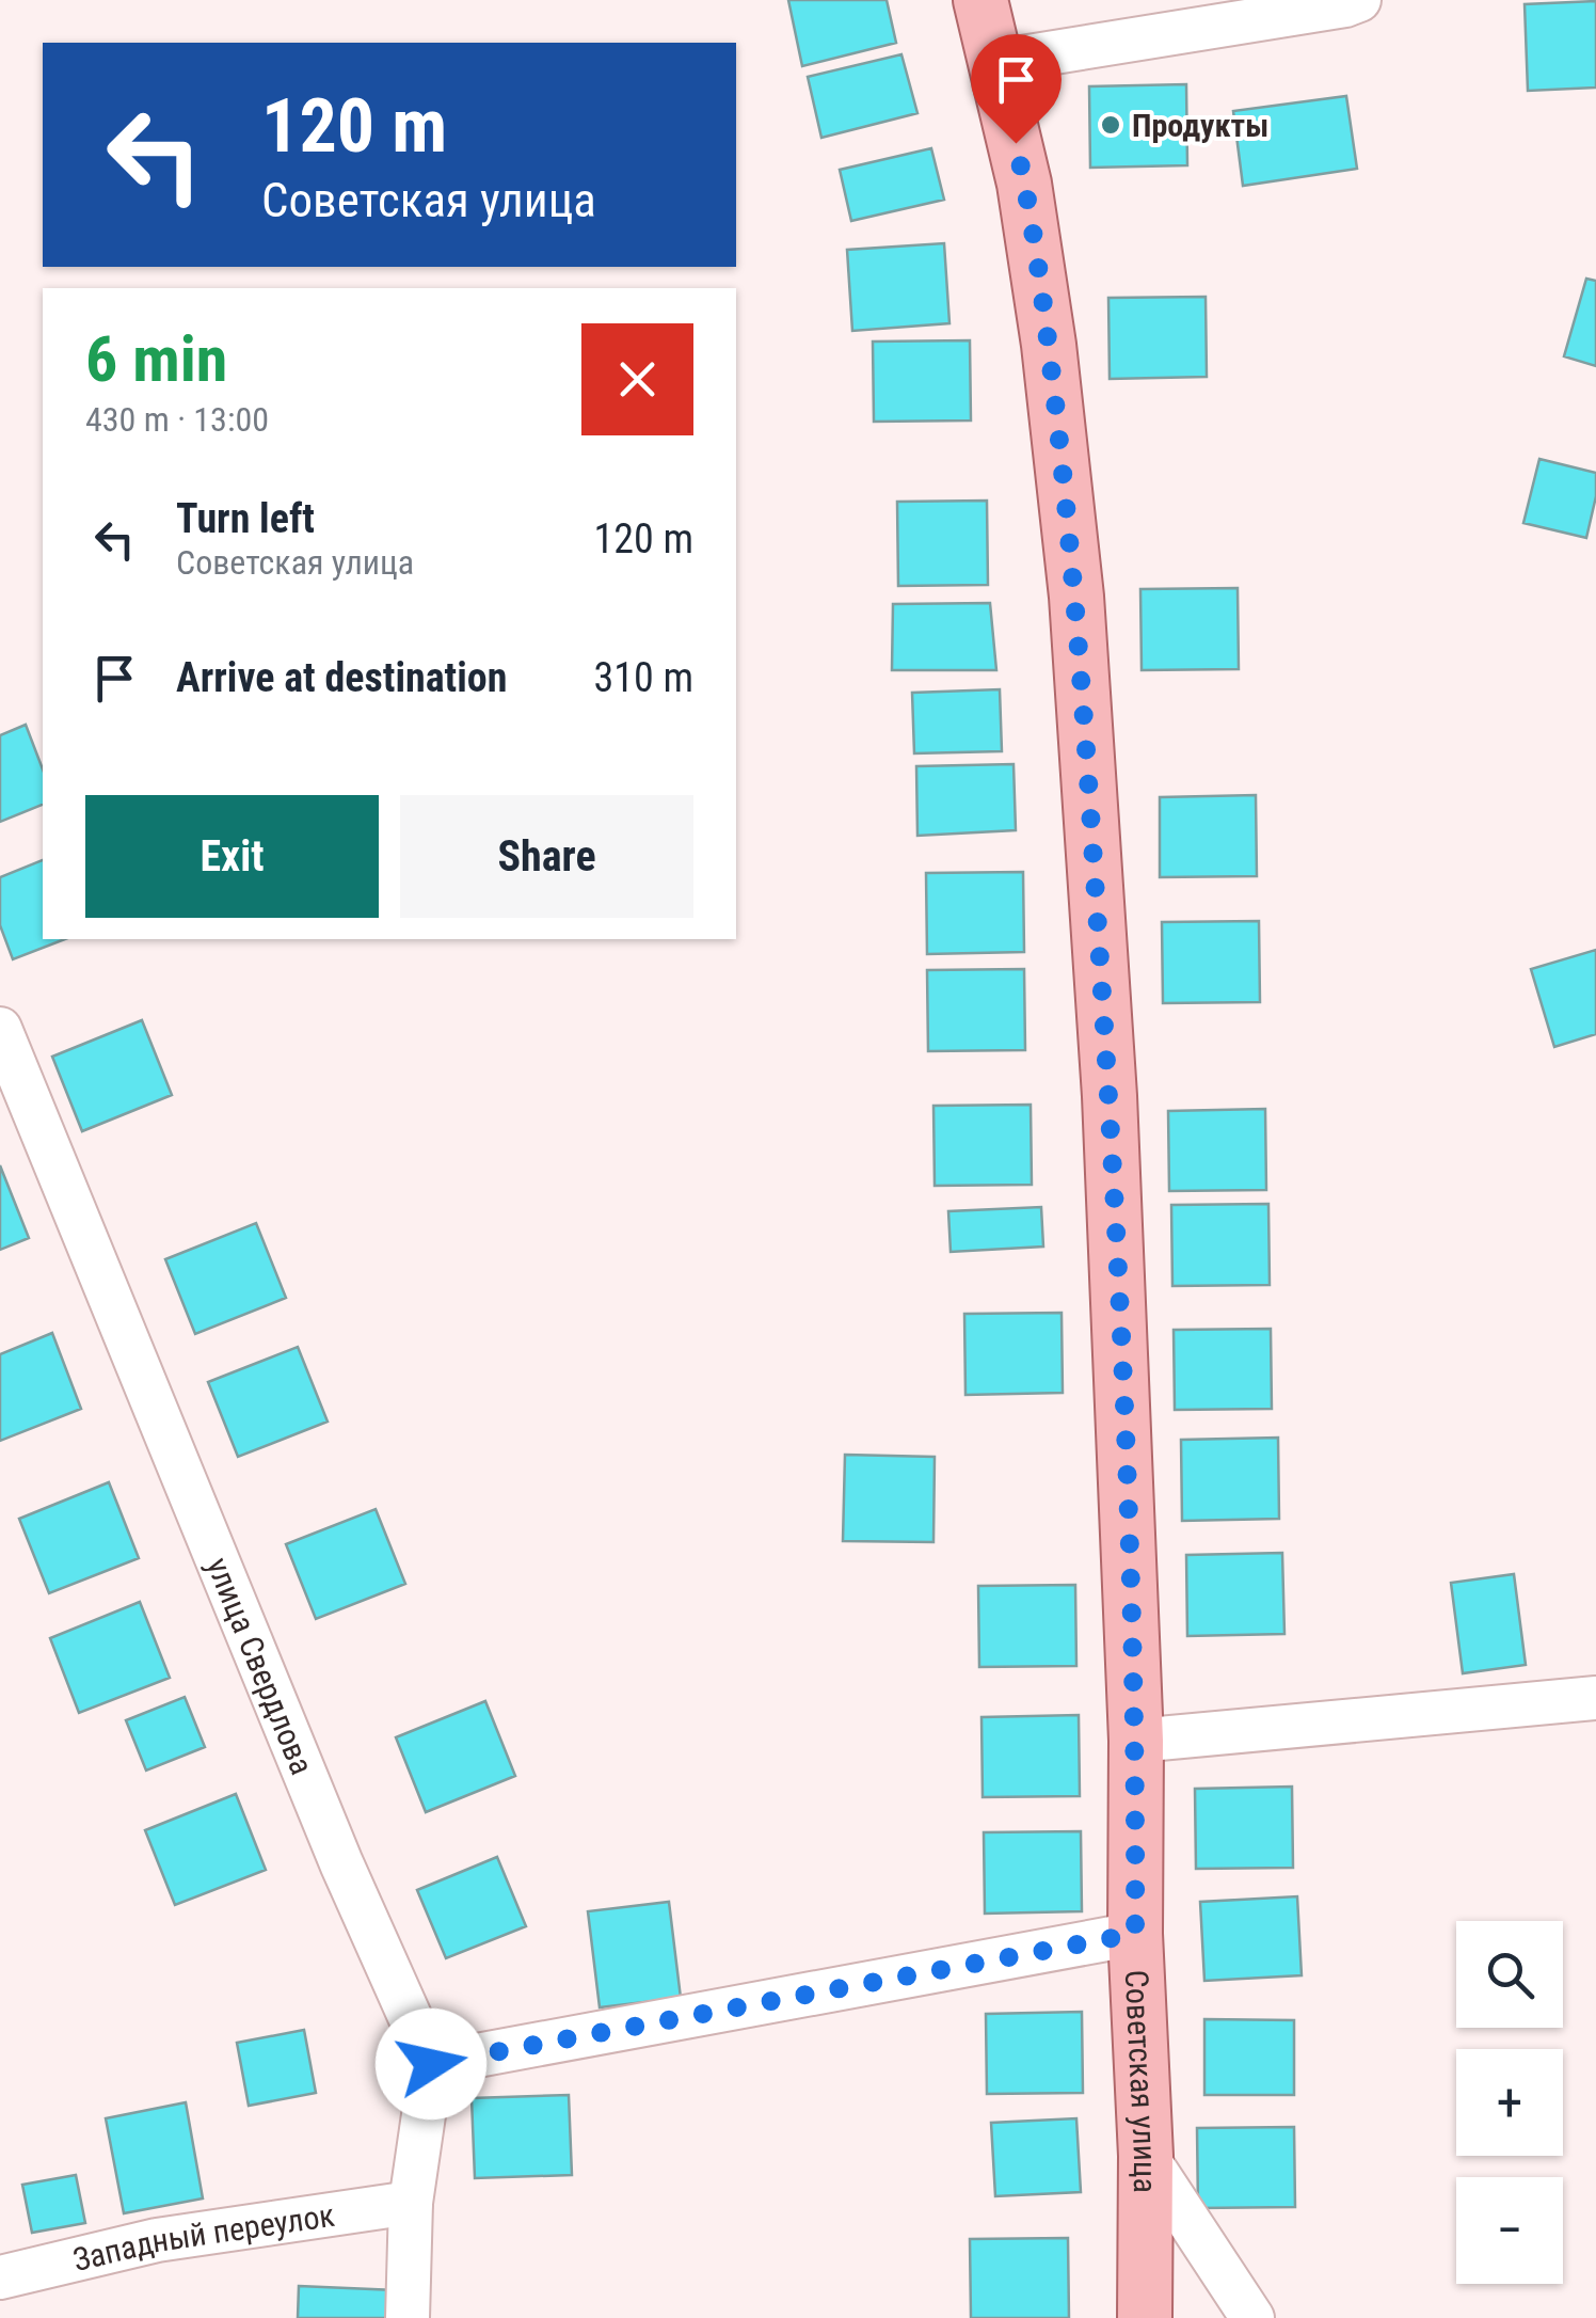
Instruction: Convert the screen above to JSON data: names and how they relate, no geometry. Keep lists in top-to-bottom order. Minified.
{"streets":{"main road":["Советская улица"],"street":["улица Свердлова","Западный переулок"]},"places":["Продукты"],"page":{"turn":["120 m","Советская улица"],"heading":["6 min","430 m · 13:00"],"list":[{"name":"Turn left","note":"Советская улица","value":"120 m"},{"name":"Arrive at destination","value":"310 m"}],"buttons":["Exit","Share"],"map_buttons":["+","−"]}}
